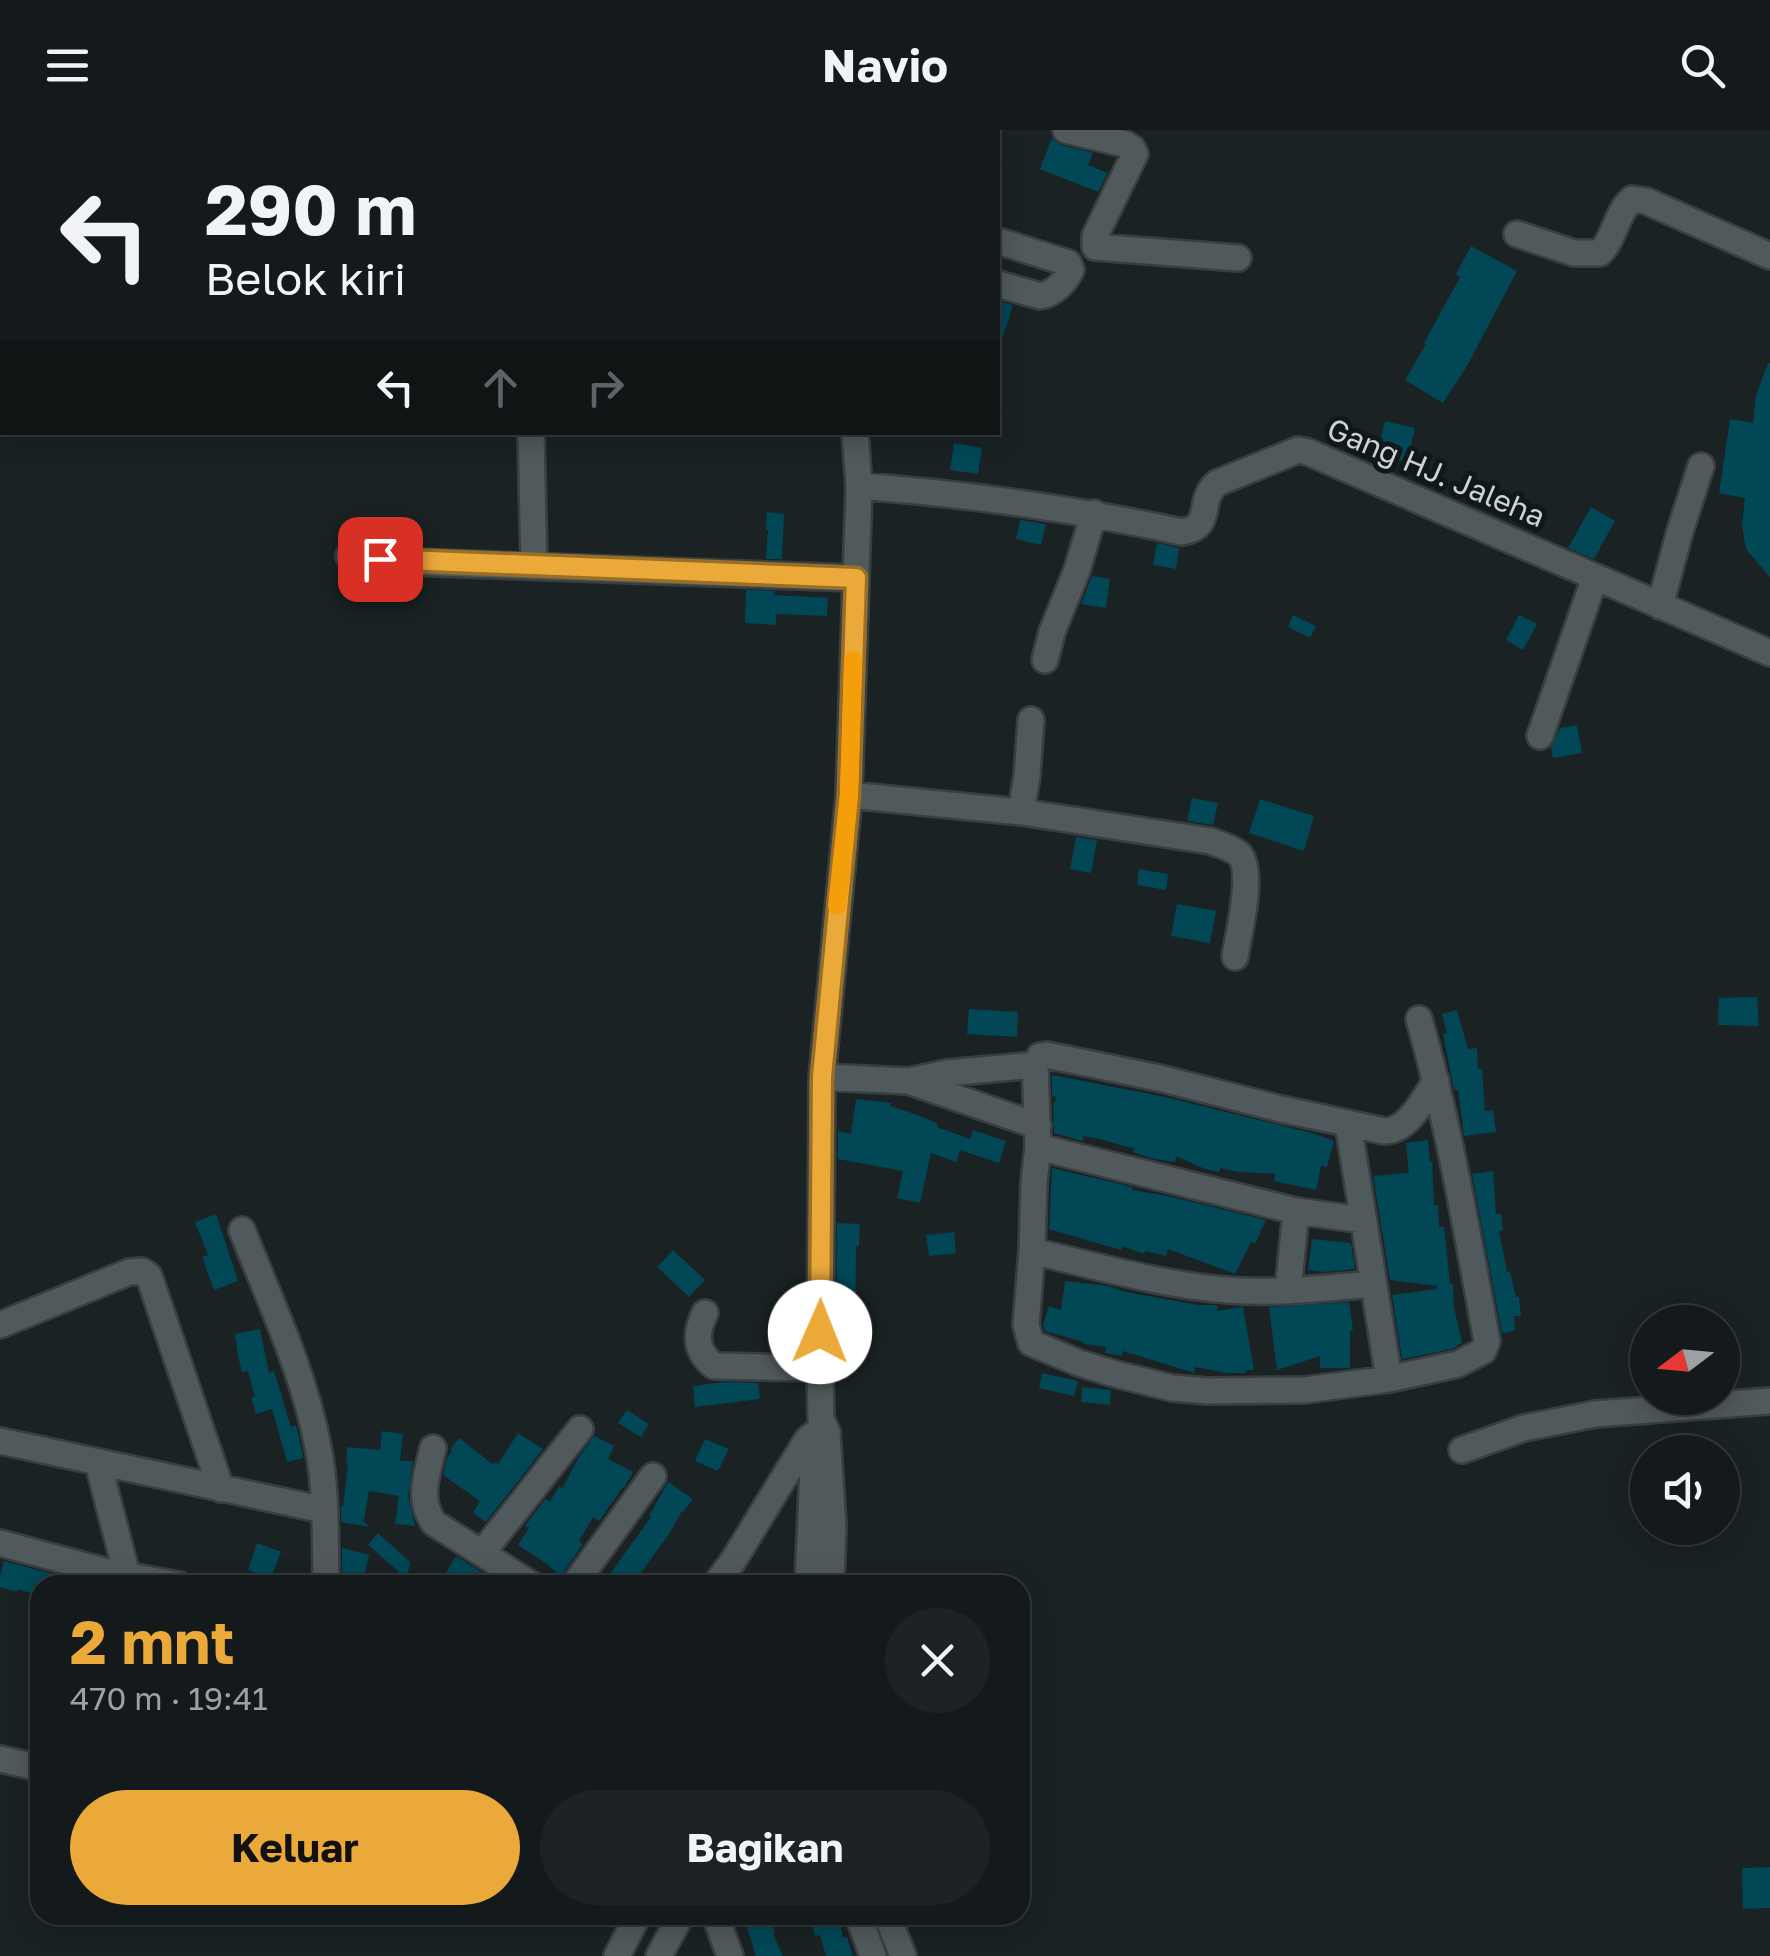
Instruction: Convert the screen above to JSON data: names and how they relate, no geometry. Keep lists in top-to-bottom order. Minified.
{"streets":{"street":["Gang HJ. Jaleha"]},"north":"left","page":{"header":"Navio","turn":["290 m","Belok kiri"],"heading":["2 mnt","470 m · 19:41"],"buttons":["Keluar","Bagikan"]}}
